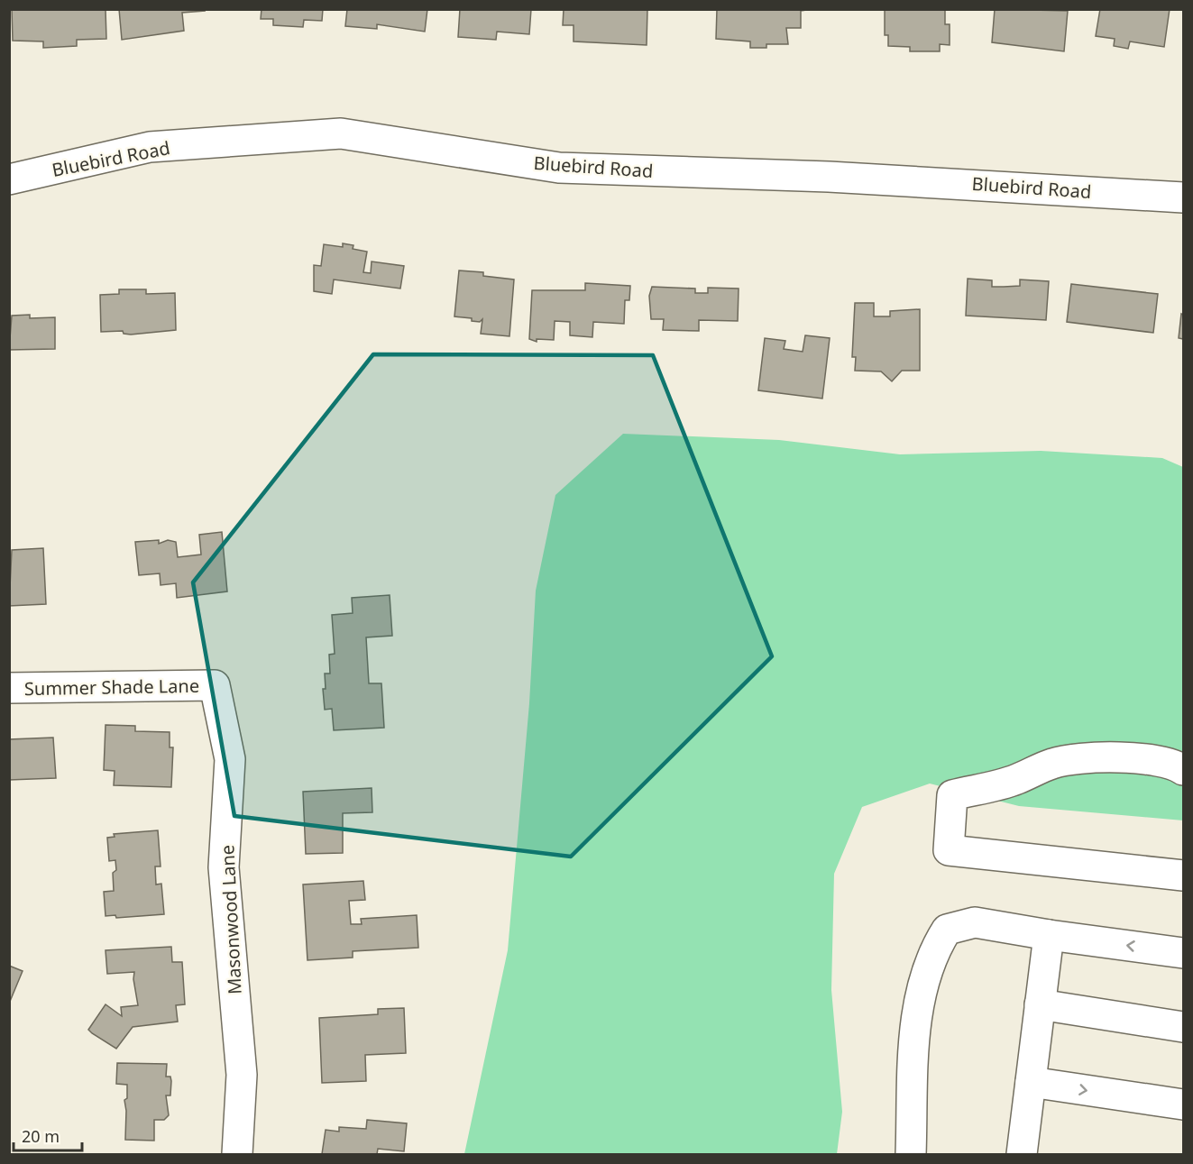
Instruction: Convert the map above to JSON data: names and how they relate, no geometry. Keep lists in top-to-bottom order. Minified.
{"streets":{"street":["Bluebird Road","Summer Shade Lane","Masonwood Lane"]},"crossings":[["Summer Shade Lane","Masonwood Lane"]],"scale_bar":"20 m"}
